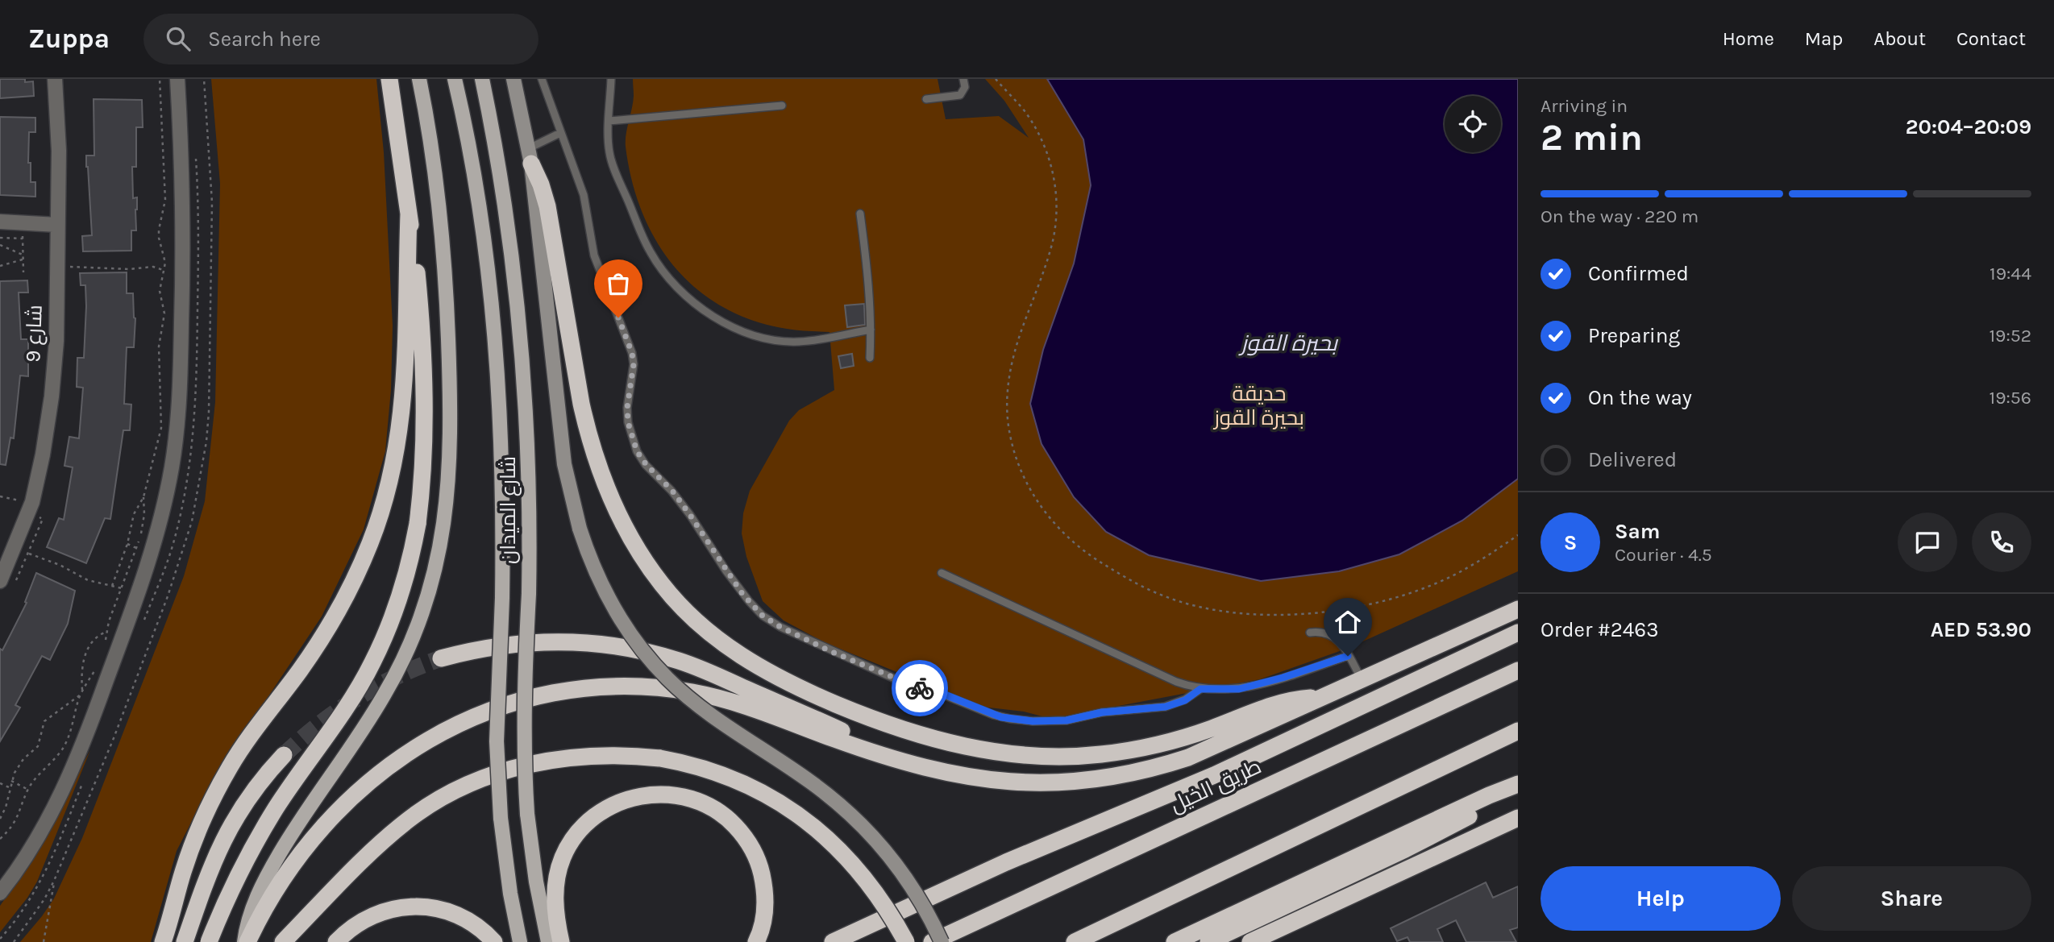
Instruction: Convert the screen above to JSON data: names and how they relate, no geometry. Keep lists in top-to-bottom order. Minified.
{"streets":{"highway":["طريق الخيل"],"main road":["شارع الميدان"],"street":["شارع 9"]},"water":["بحيرة القوز"],"parks":["حديقة بحيرة القوز"],"page":{"header":"Zuppa","search":"Search here","nav":["Home","Map","About","Contact"],"heading":["2 min","Arriving in","20:04–20:09"],"panel":["Sam","Courier · 4.5","Order #2463","AED 53.90"],"bar":"On the way · 220 m","list":[["Confirmed","19:44"],["Preparing","19:52"],["On the way","19:56"],"Delivered"],"round":"S","buttons":["Help","Share"]}}
